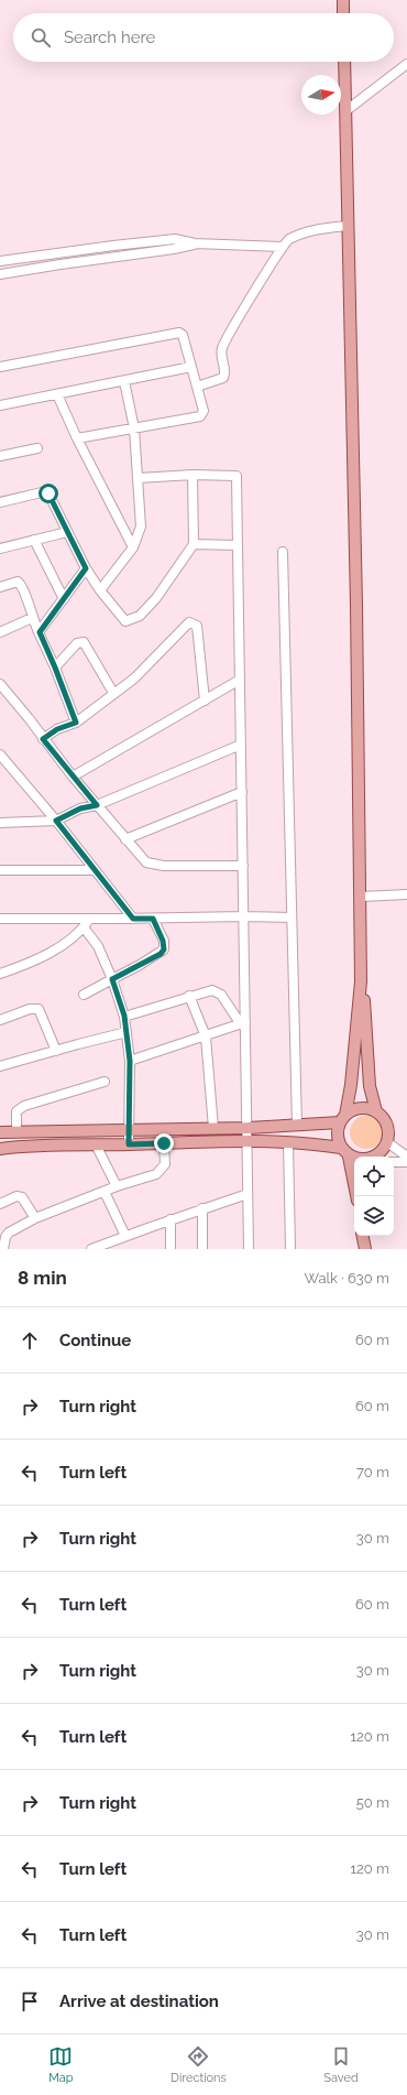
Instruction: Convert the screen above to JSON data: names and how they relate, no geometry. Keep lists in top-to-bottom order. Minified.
{"north":"right","page":{"search":"Search here","heading":["8 min","Walk · 630 m"],"list":[["Continue","60 m"],["Turn right","60 m"],["Turn left","70 m"],["Turn right","30 m"],["Turn left","60 m"],["Turn right","30 m"],["Turn left","120 m"],["Turn right","50 m"],["Turn left","120 m"],["Turn left","30 m"],"Arrive at destination"],"nav":["Map","Directions","Saved"]}}
